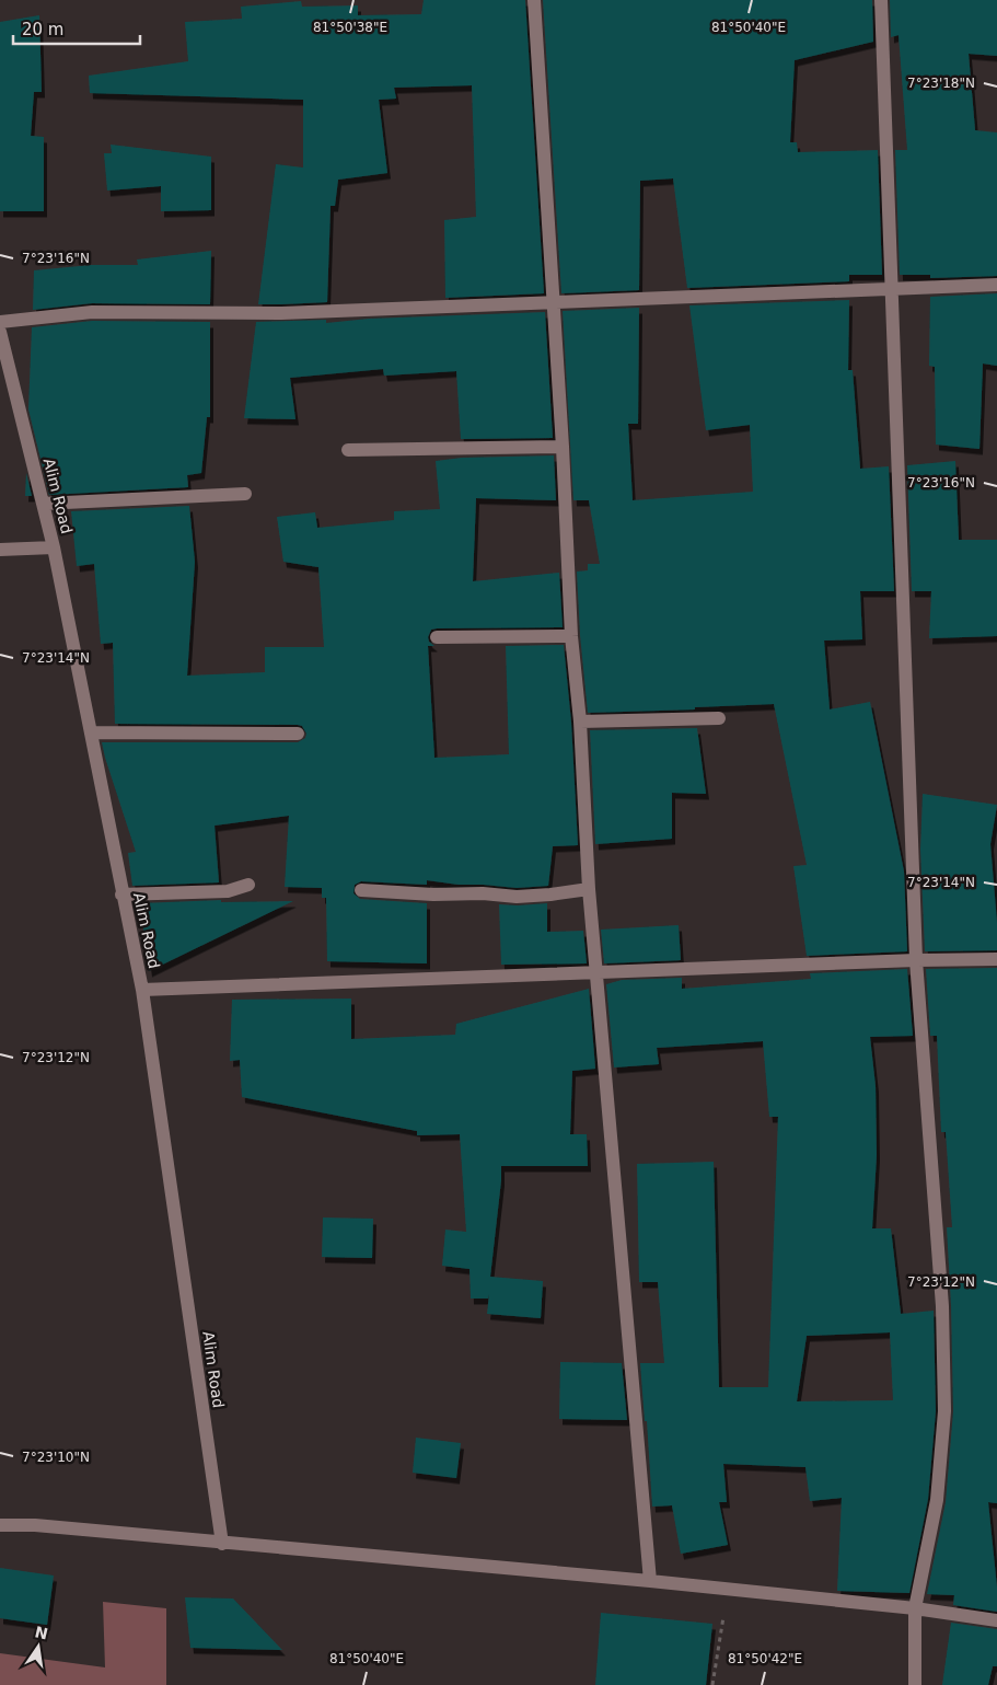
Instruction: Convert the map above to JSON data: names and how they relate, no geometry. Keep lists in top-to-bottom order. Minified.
{"streets":{"street":["Alim Road"]},"scale_bar":"20 m","north":"top","coordinates":["81°50'38\"E","81°50'40\"E","7°23'18\"N","7°23'16\"N","7°23'14\"N","7°23'12\"N","7°23'10\"N","81°50'42\"E"]}
